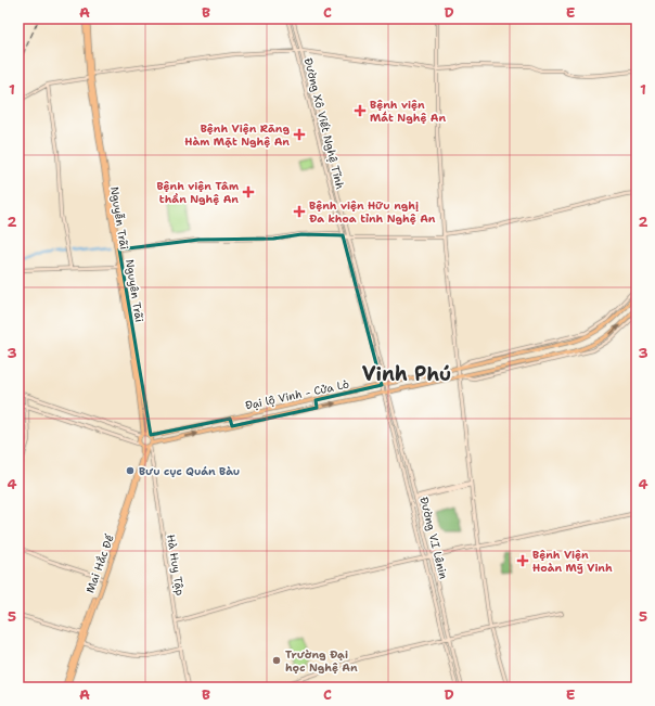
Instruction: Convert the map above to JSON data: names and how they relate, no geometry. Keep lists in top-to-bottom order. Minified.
{"streets":{"main road":["Nguyễn Trãi","Nguyên Trãi","Đại lộ Vinh - Cửa Lò","Mai Hắc Đế"],"street":["Đường Xô Viết Nghệ Tĩnh","Đường V.I Lênin","Hà Huy Tập"]},"crossings":[["Đường Xô Viết Nghệ Tĩnh","Đại lộ Vinh - Cửa Lò"],["Đường Xô Viết Nghệ Tĩnh","Đường V.I Lênin"],["Nguyễn Trãi","Nguyên Trãi"],["Nguyên Trãi","Đại lộ Vinh - Cửa Lò"],["Nguyên Trãi","Mai Hắc Đế"],["Nguyên Trãi","Hà Huy Tập"],["Đại lộ Vinh - Cửa Lò","Đường V.I Lênin"],["Đại lộ Vinh - Cửa Lò","Mai Hắc Đế"],["Đại lộ Vinh - Cửa Lò","Hà Huy Tập"],["Mai Hắc Đế","Hà Huy Tập"]],"districts":["Vinh Phú"],"places":{"health":["Bệnh viện Mắt Nghệ An","Bệnh Viện Răng Hàm Mặt Nghệ An","Bệnh viện Tâm thần Nghệ An","Bệnh viện Hữu nghị Đa khoa tỉnh Nghệ An","Bệnh Viện Hoàn Mỹ Vinh"],"other":["Bưu cục Quán Bàu","Trường Đại học Nghệ An"]},"grid":{"columns":["A","B","C","D","E"],"rows":["1","2","3","4","5"]}}
